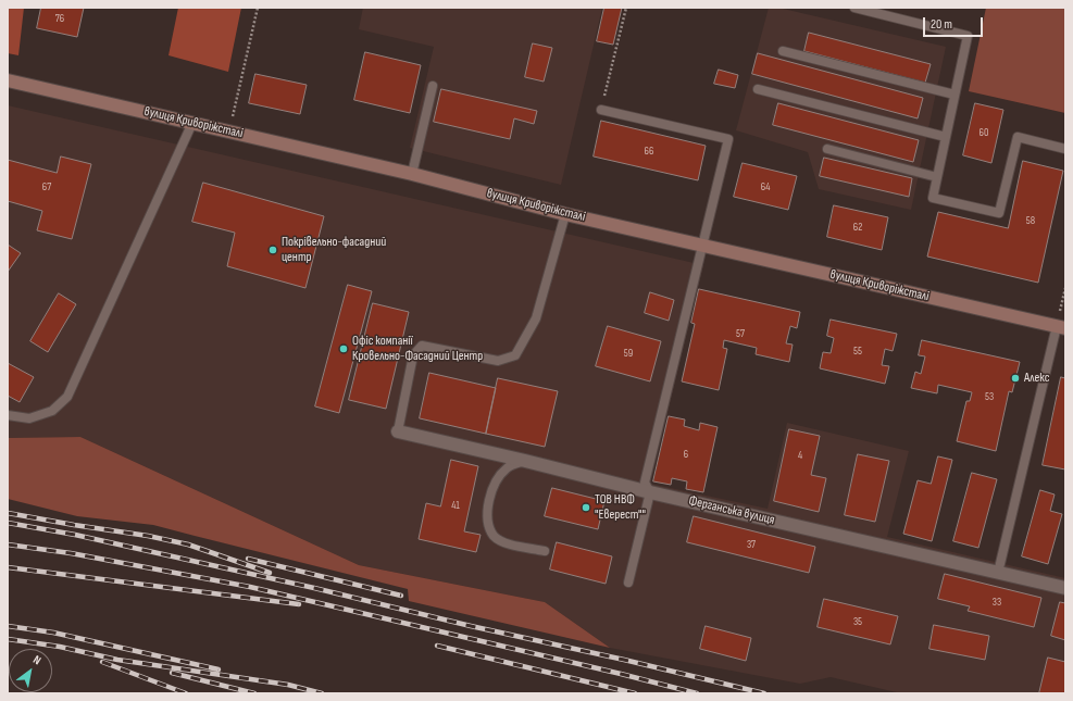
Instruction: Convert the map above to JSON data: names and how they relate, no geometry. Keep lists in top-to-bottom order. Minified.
{"streets":{"main road":["вулиця Криворіжсталі"],"street":["Ферганська вулиця"]},"places":["Покрівельно-фасадний центр","Офіс компанії Кровельно-Фасадний Центр","Алекс","ТОВ НВФ \"Еверест\"\""],"house_numbers":["76","60","66","67","64","58","62","57","55","59","53","6","4","41","37","33","35"],"scale_bar":"20 m","north":"top right"}
